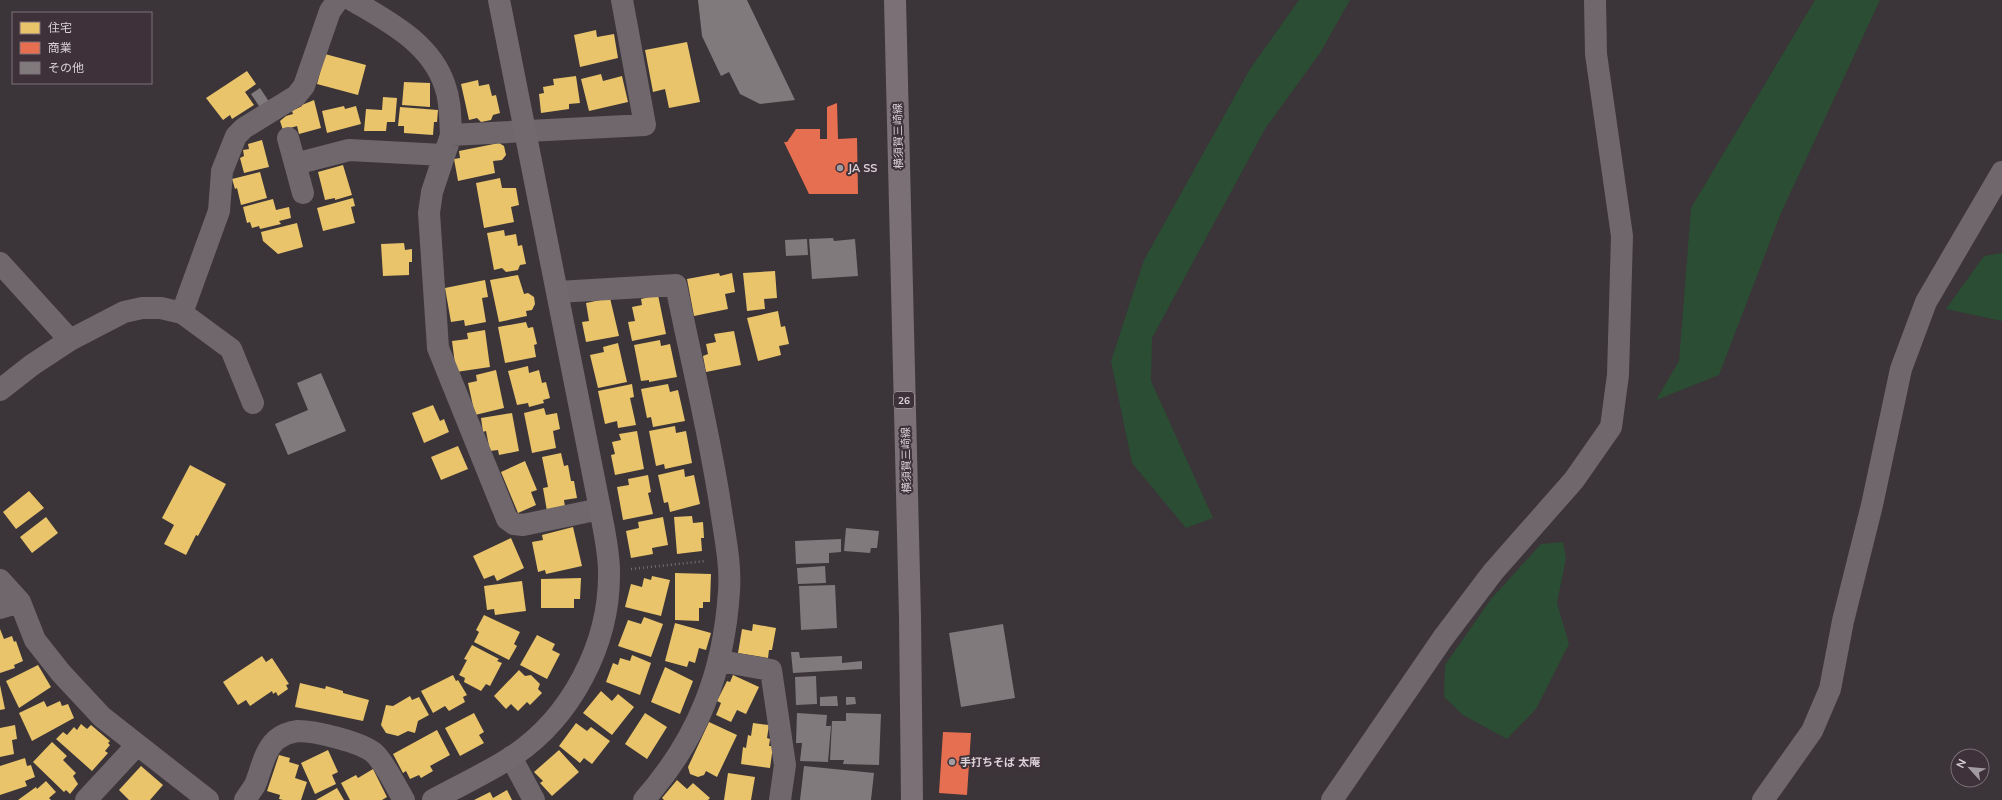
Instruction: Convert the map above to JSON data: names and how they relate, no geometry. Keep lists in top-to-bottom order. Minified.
{"streets":{"main road":["横須賀三崎線","26"]},"places":["JA SS","手打ちそば 太庵"],"legend":["住宅","商業","その他"],"north":"top left"}
